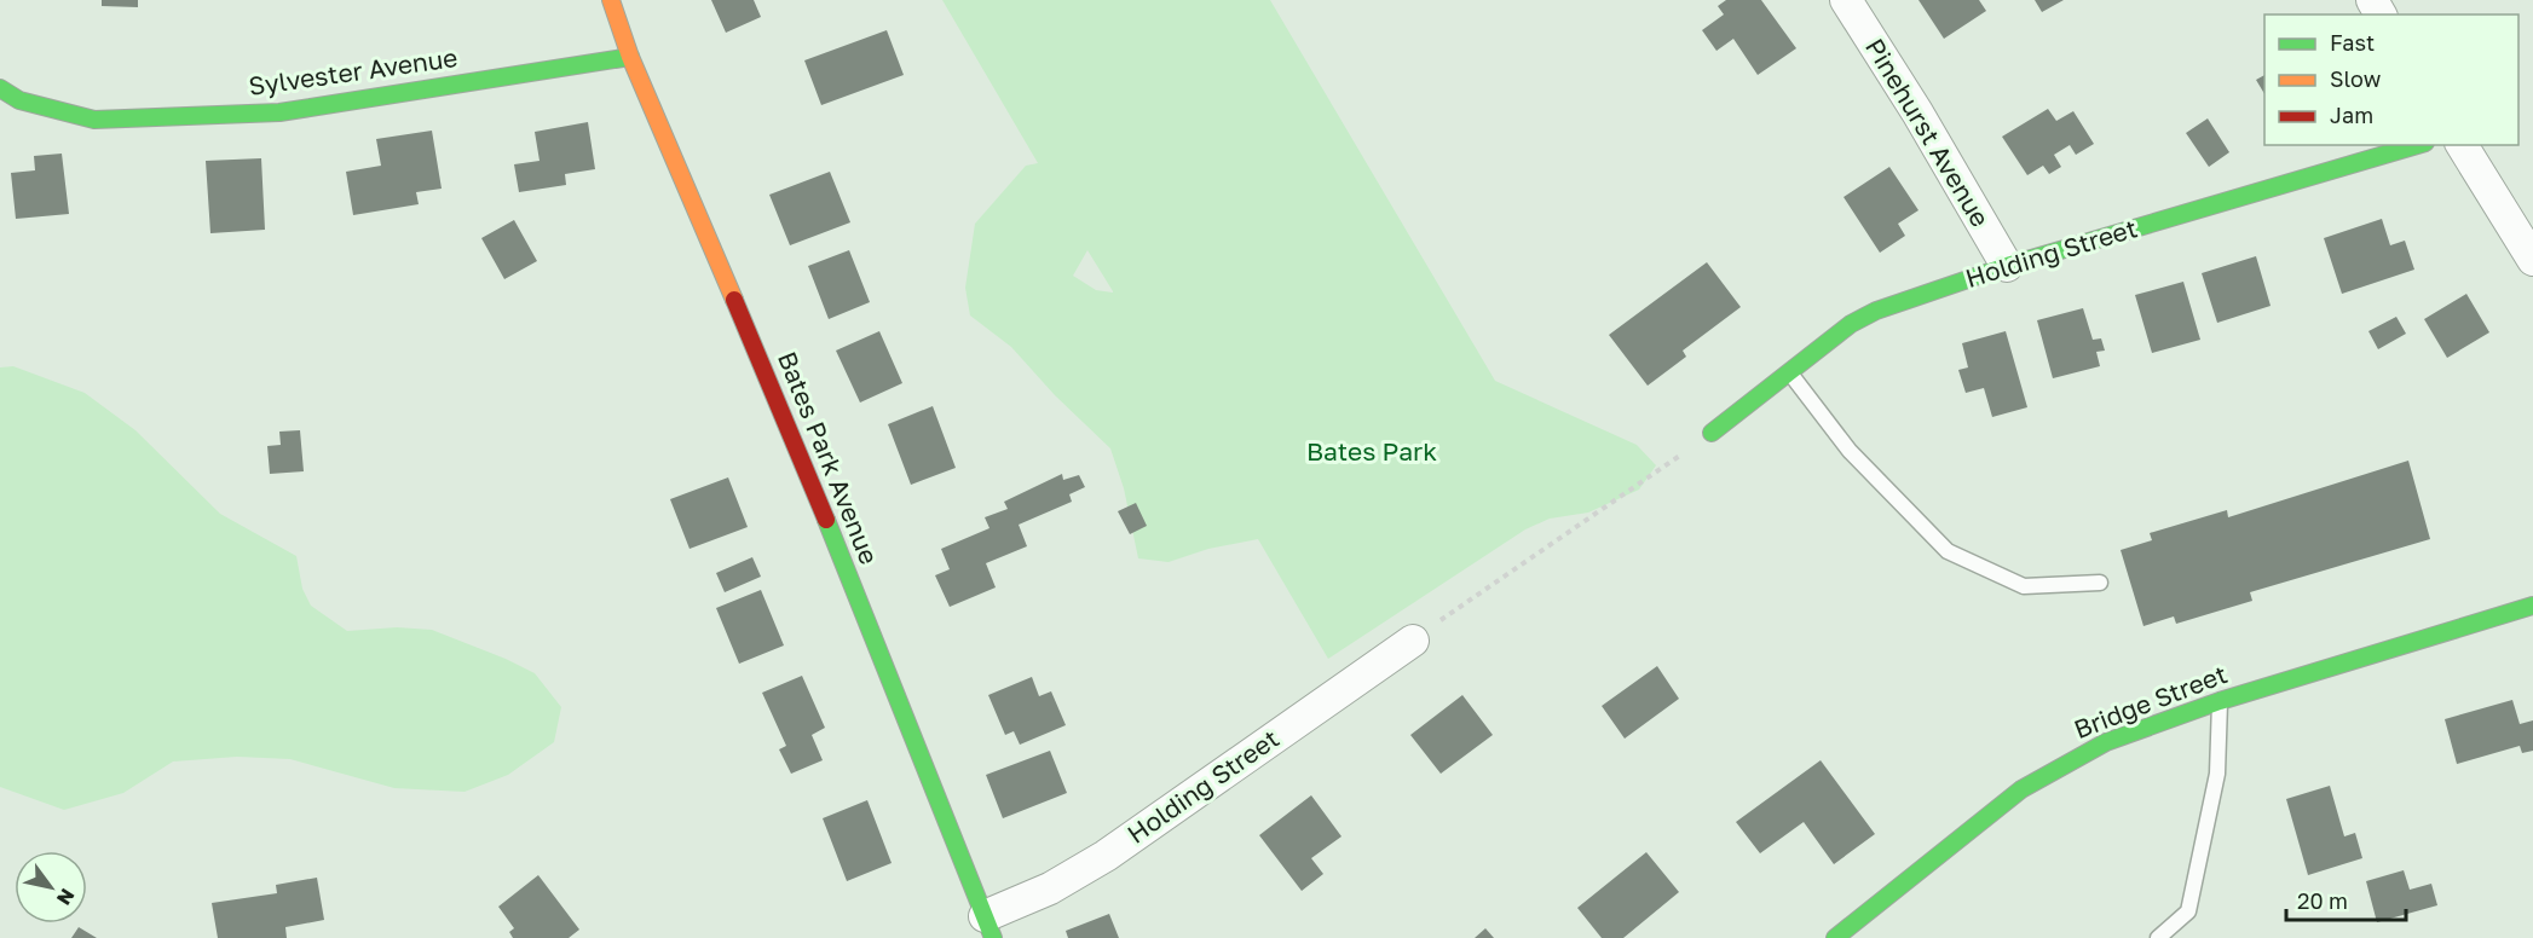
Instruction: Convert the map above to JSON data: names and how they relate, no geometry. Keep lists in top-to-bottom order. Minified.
{"streets":{"street":["Sylvester Avenue","Pinehurst Avenue","Holding Street","Bates Park Avenue","Bridge Street"]},"crossings":[["Sylvester Avenue","Bates Park Avenue"],["Pinehurst Avenue","Holding Street"],["Holding Street","Bates Park Avenue"]],"parks":["Bates Park"],"legend":["Fast","Slow","Jam"],"scale_bar":"20 m","north":"bottom right"}
